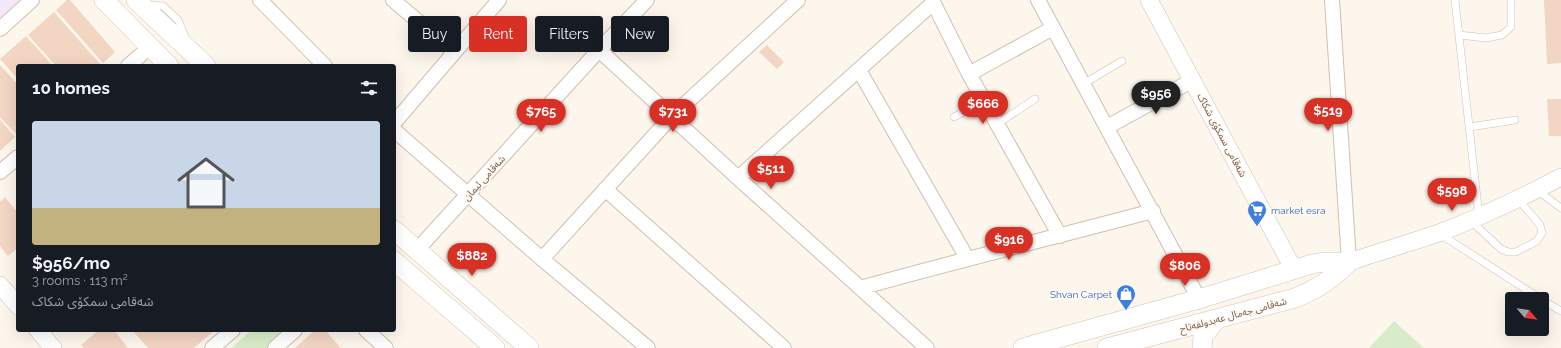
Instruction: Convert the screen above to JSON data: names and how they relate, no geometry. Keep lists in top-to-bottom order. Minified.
{"streets":{"main road":["شەقامی جەمال عەبدولفەتاح"],"street":["شەقامی سمکۆی شکاک","شەقامی ئیمان"]},"crossings":[["شەقامی سمکۆی شکاک","شەقامی جەمال عەبدولفەتاح"]],"places":{"supermarket":["market esra"],"shop":["Shvan Carpet"]},"north":"bottom right","page":{"chip":["Buy","Rent","Filters","New"],"heading":"10 homes","price":["$956","$666","$519","$765","$731","$511","$598","$916","$882","$806"],"list":[{"name":"$956/mo","note":"3 rooms · 113 m² · شەقامی سمکۆی شکاک"}]}}
